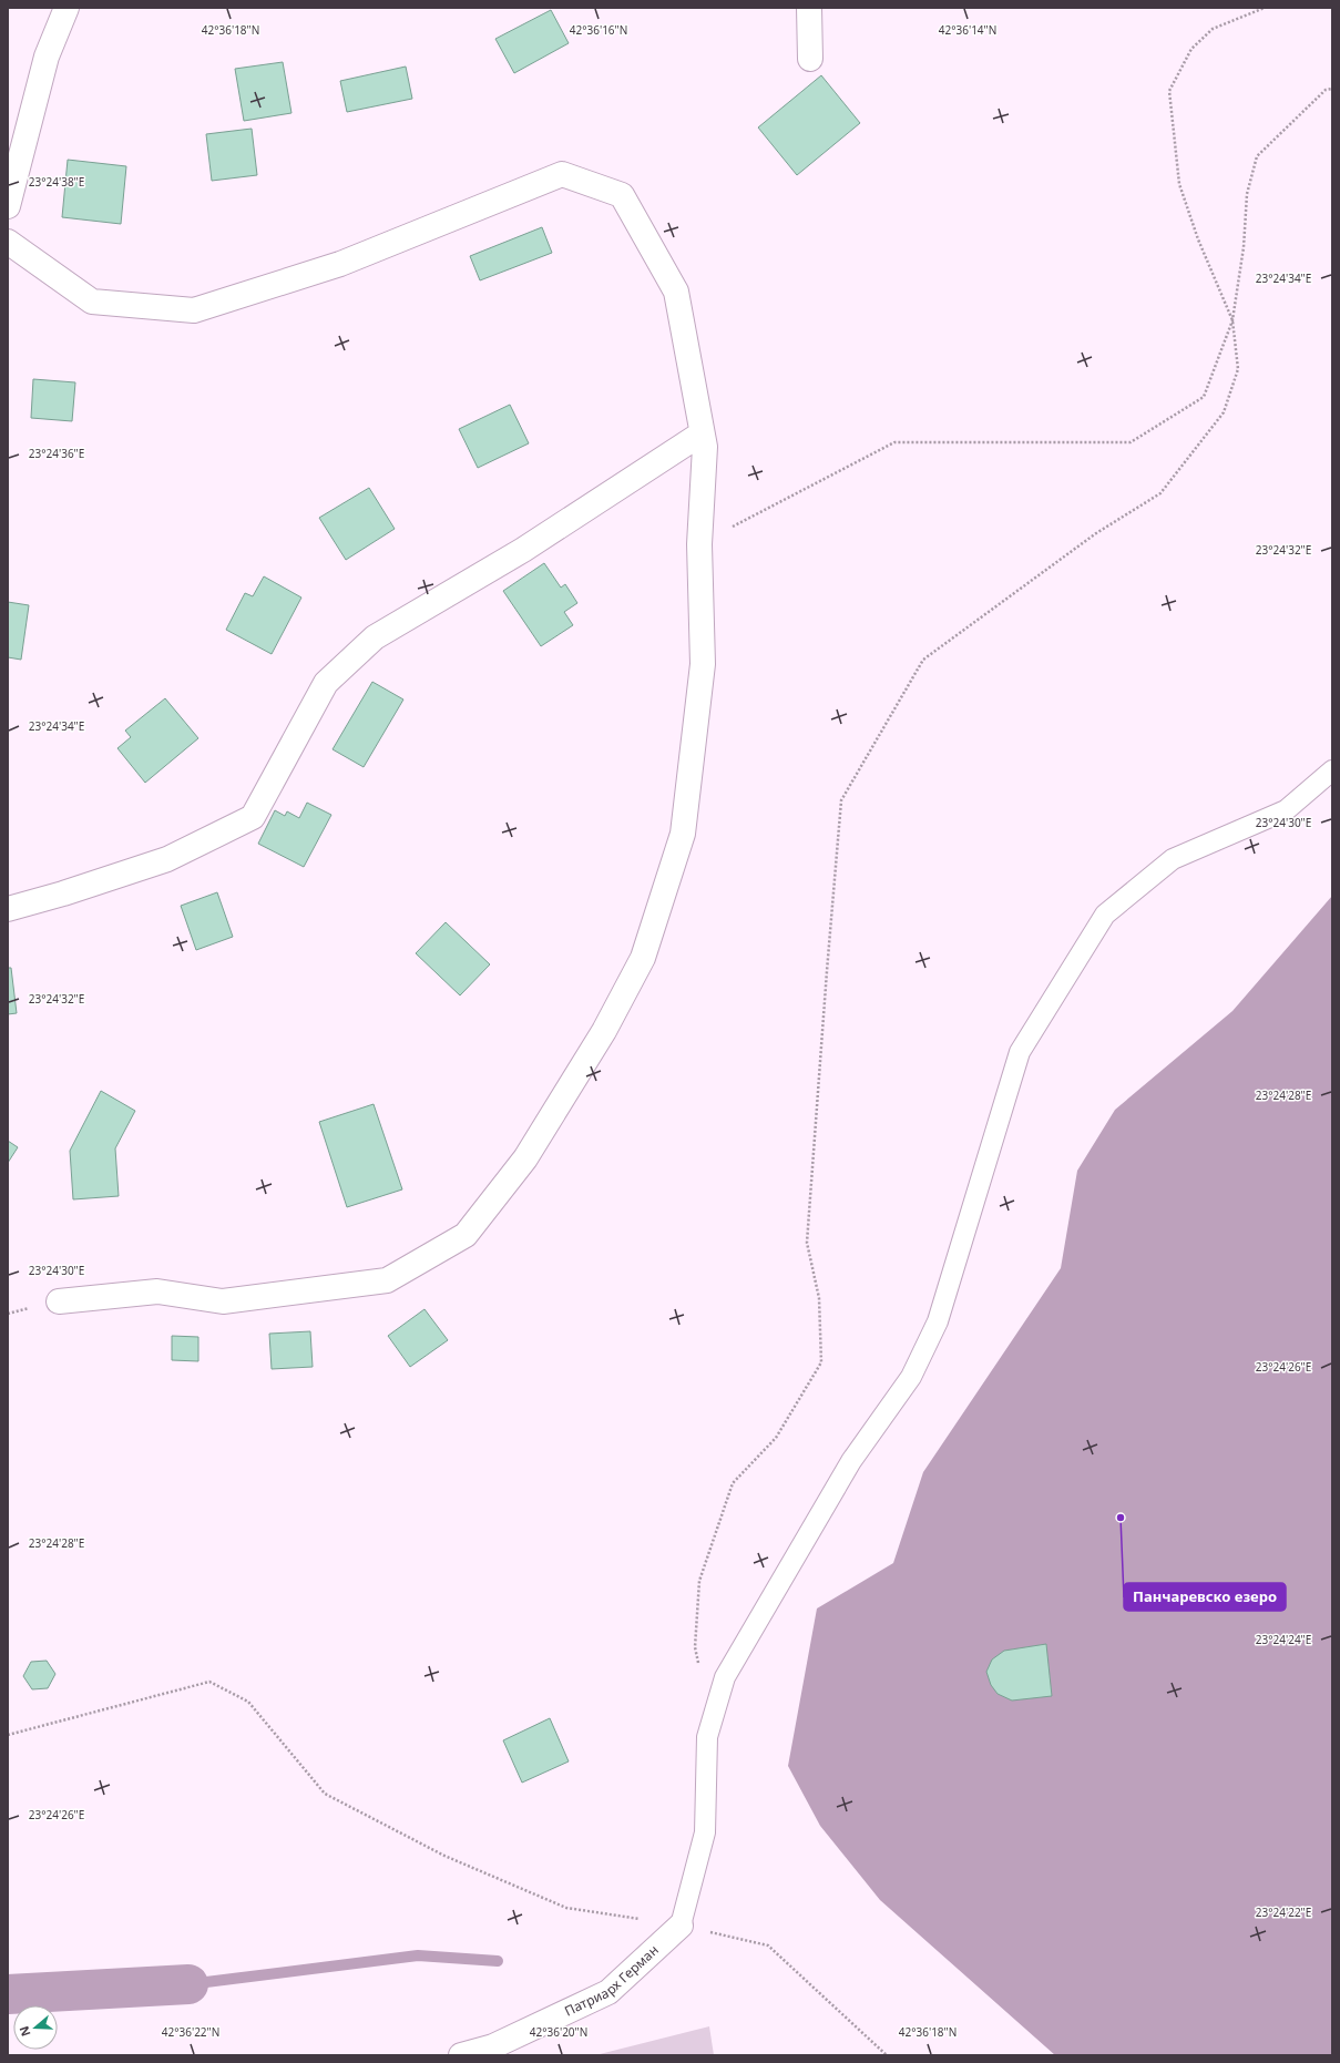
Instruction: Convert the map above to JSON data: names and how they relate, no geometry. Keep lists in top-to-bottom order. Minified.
{"streets":{"street":["Патриарх Герман"]},"places":["Панчаревско езеро"],"north":"left","coordinates":["42°36'18\"N","42°36'16\"N","42°36'14\"N","23°24'38\"E","23°24'34\"E","23°24'36\"E","23°24'32\"E","23°24'30\"E","23°24'28\"E","23°24'26\"E","23°24'24\"E","23°24'22\"E","42°36'22\"N","42°36'20\"N"]}
